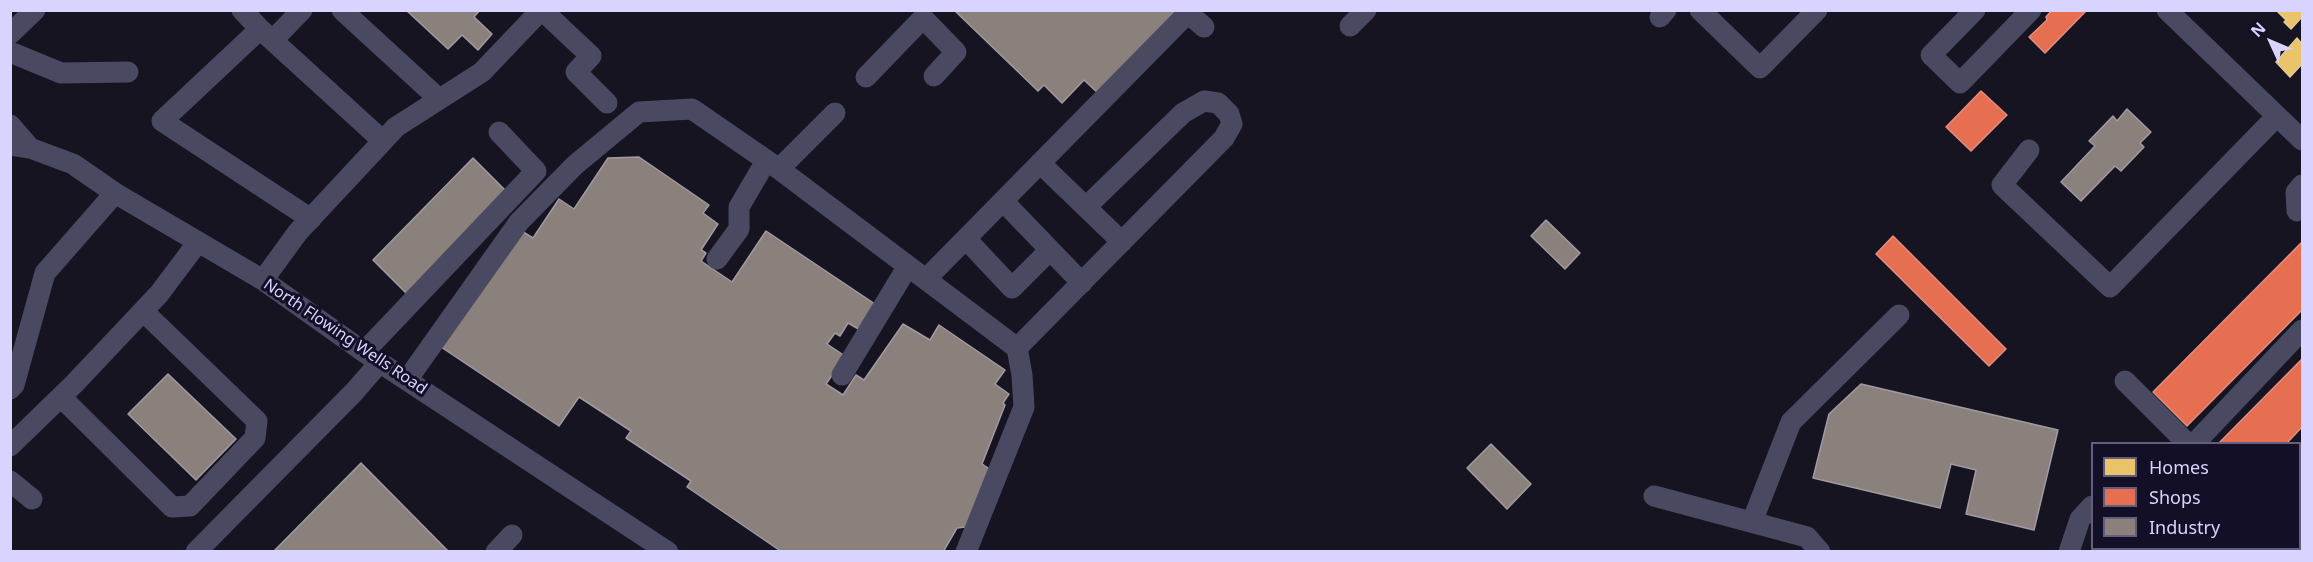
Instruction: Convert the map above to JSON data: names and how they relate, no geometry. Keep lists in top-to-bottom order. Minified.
{"streets":{"street":["North Flowing Wells Road"]},"legend":["Homes","Shops","Industry"],"north":"top left"}
